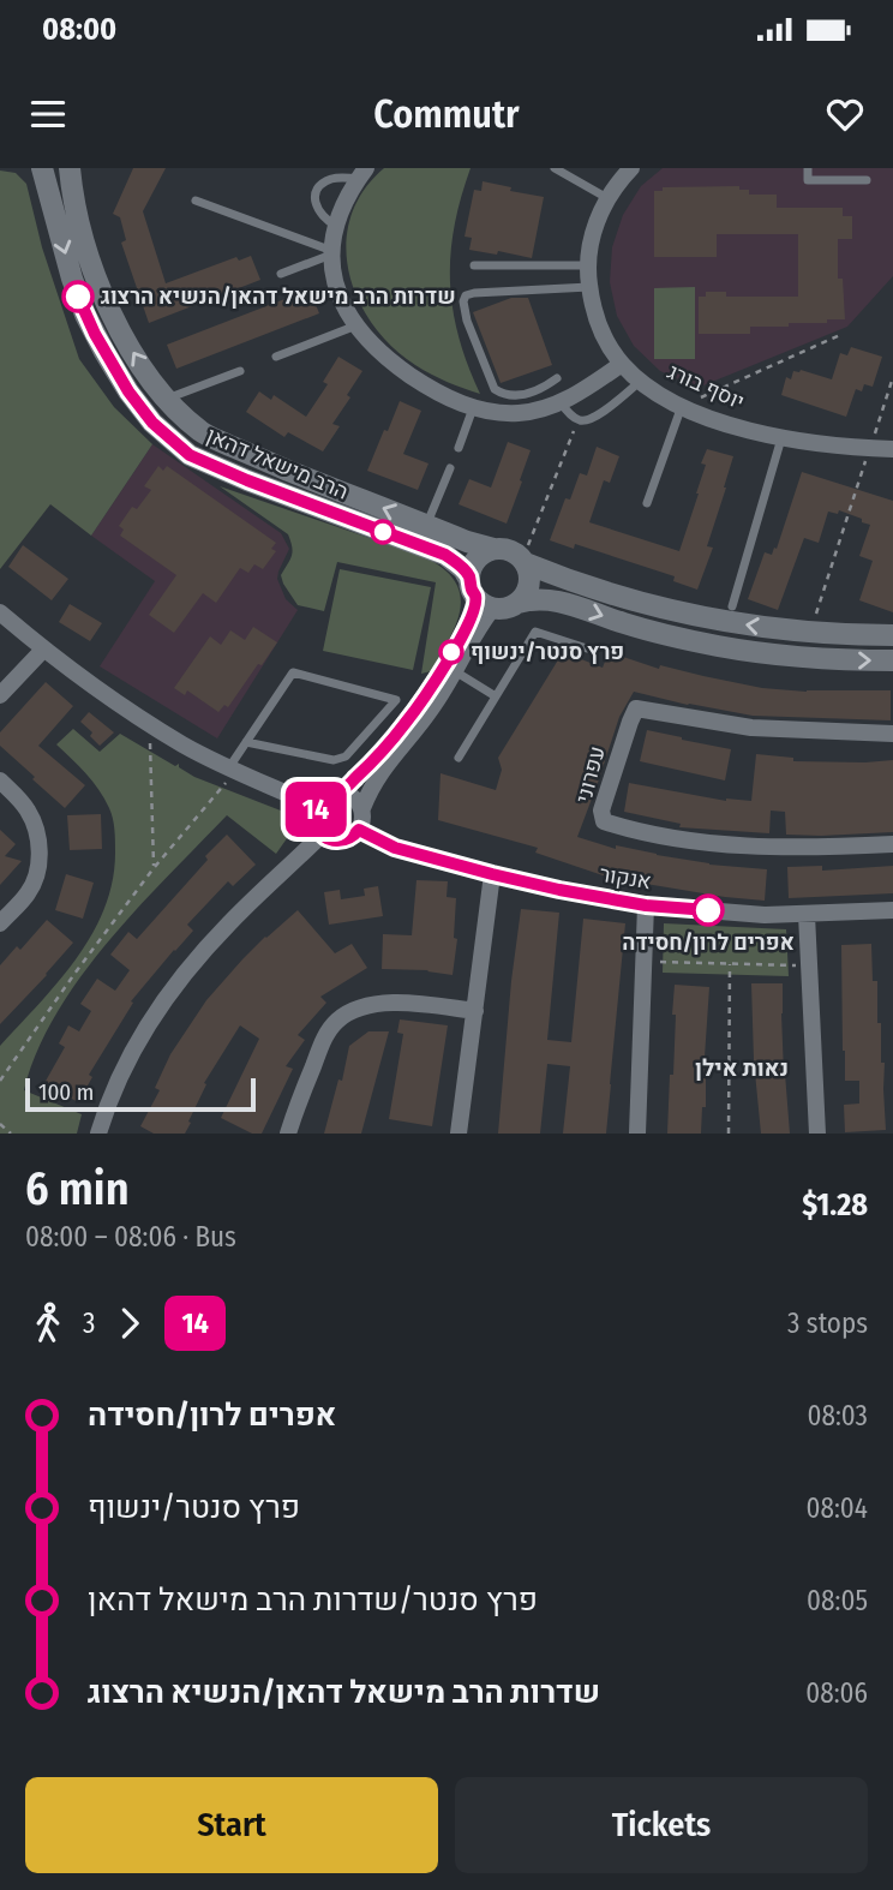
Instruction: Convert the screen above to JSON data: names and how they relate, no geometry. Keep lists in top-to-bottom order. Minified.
{"streets":{"street":["יוסף בורג","הרב מישאל דהאן","עפרוני","אנקור"]},"districts":["נאות אילן"],"places":["שדרות הרב מישאל דהאן/הנשיא הרצוג","פרץ סנטר/ינשוף","אפרים לרון/חסידה"],"lines":["bus line 14"],"scale_bar":"100 m","page":{"status":"08:00","header":"Commutr","on_map":"14","scale":"100 m","heading":["6 min","08:00 – 08:06 · Bus","$1.28"],"legs":["3","14","3 stops"],"list":[{"name":"אפרים לרון/חסידה","value":"08:03"},{"name":"פרץ סנטר/ינשוף","value":"08:04"},{"name":"פרץ סנטר/שדרות הרב מישאל דהאן","value":"08:05"},{"name":"שדרות הרב מישאל דהאן/הנשיא הרצוג","value":"08:06"}],"buttons":["Start","Tickets"]}}
